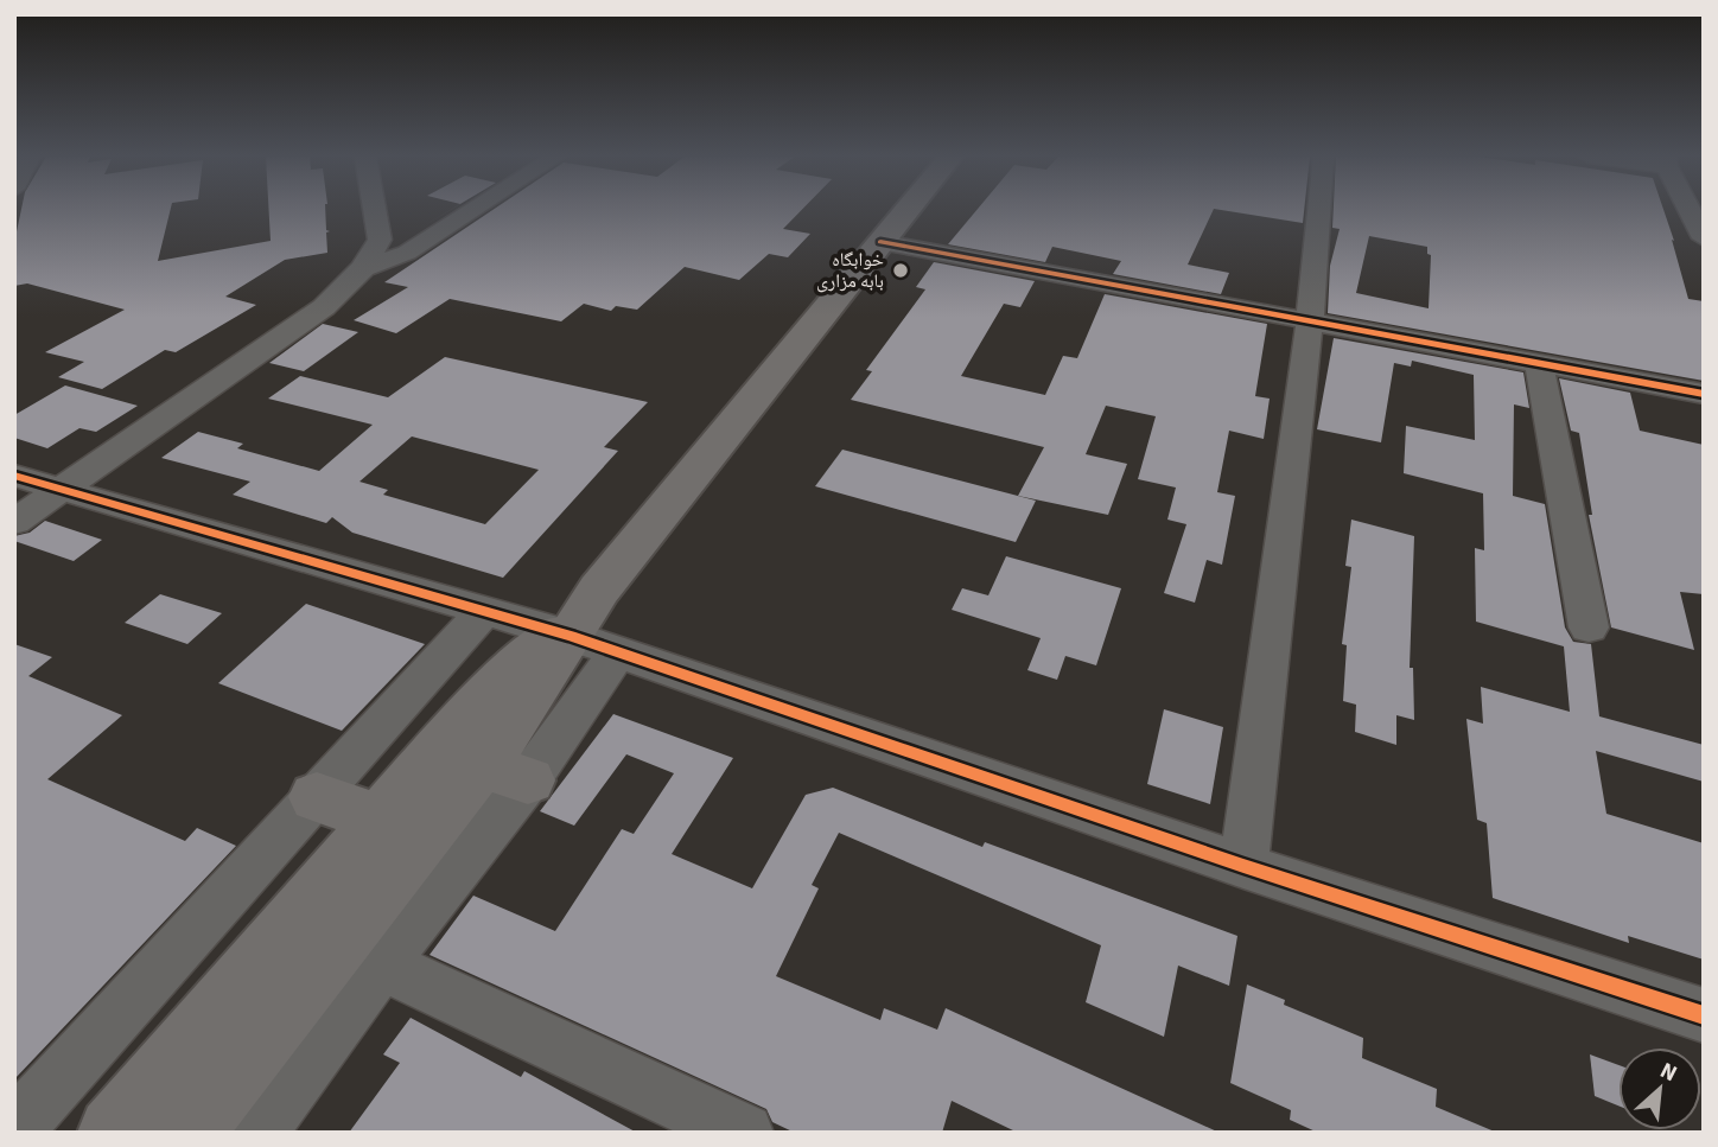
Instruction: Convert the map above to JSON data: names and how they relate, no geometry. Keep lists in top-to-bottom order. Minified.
{"places":["خوابگاه بابه مزاری"],"north":"top right"}
